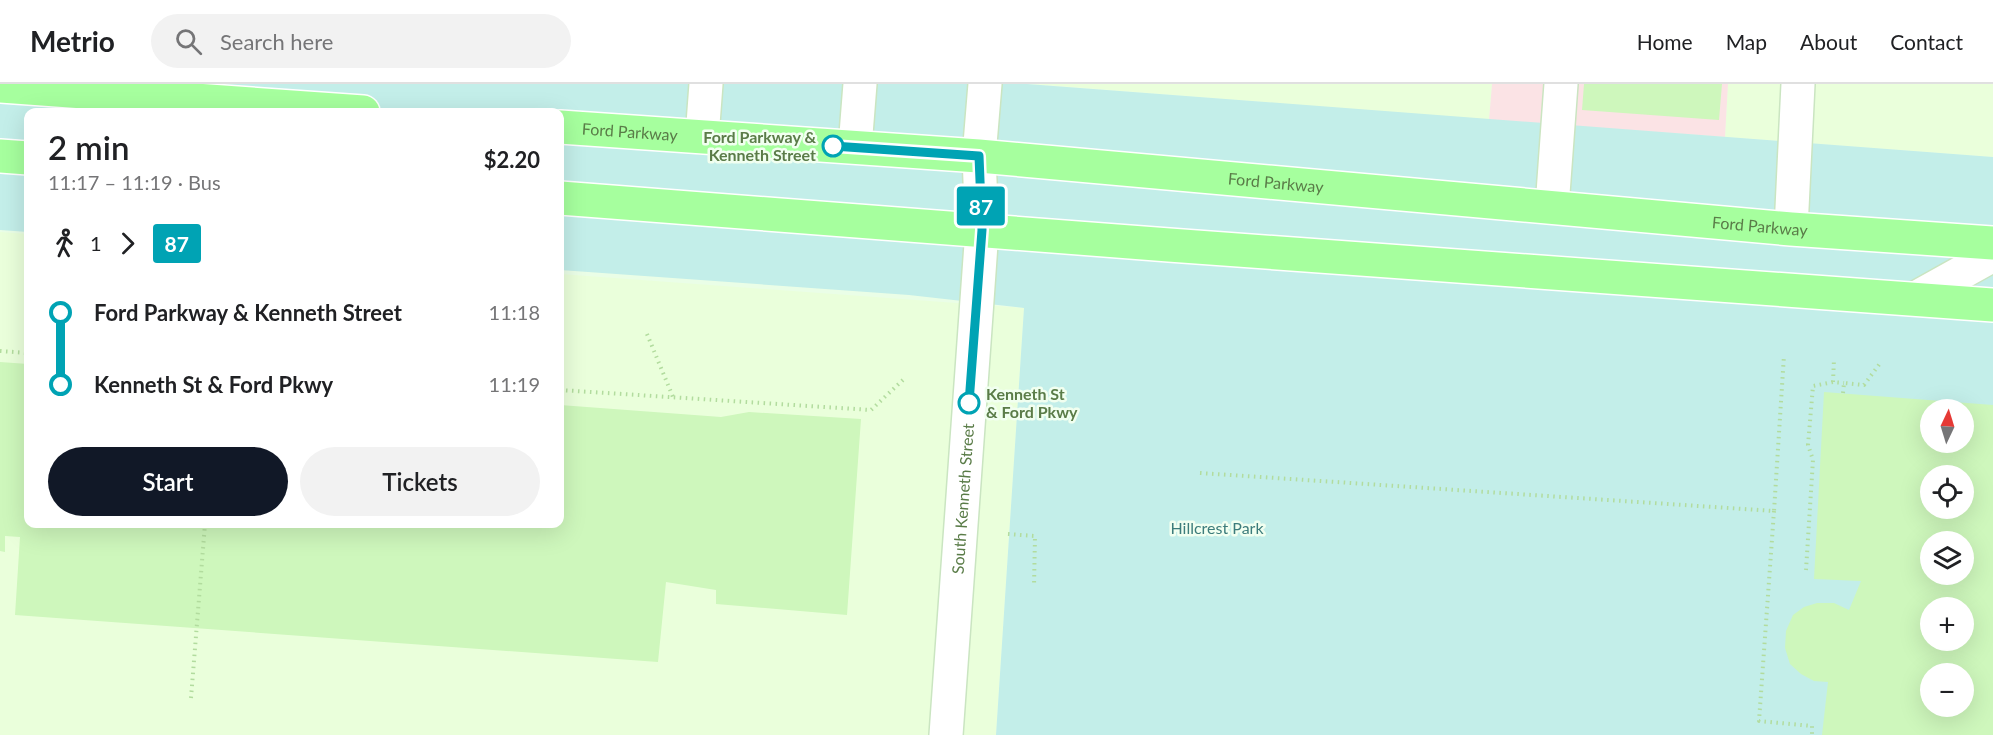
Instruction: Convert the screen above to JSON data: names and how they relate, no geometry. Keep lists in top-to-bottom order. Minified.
{"streets":{"main road":["Ford Parkway"],"street":["South Kenneth Street"]},"crossings":[["Ford Parkway","South Kenneth Street"]],"parks":["Hillcrest Park"],"places":["Ford Parkway & Kenneth Street","Kenneth St & Ford Pkwy"],"lines":["bus line 87"],"north":"top","page":{"header":"Metrio","search":"Search here","nav":["Home","Map","About","Contact"],"on_map":"87","heading":["2 min","11:17 – 11:19 · Bus","$2.20"],"legs":["1","87"],"list":[{"name":"Ford Parkway & Kenneth Street","value":"11:18"},{"name":"Kenneth St & Ford Pkwy","value":"11:19"}],"map_buttons":["+","−"],"buttons":["Start","Tickets"]}}
